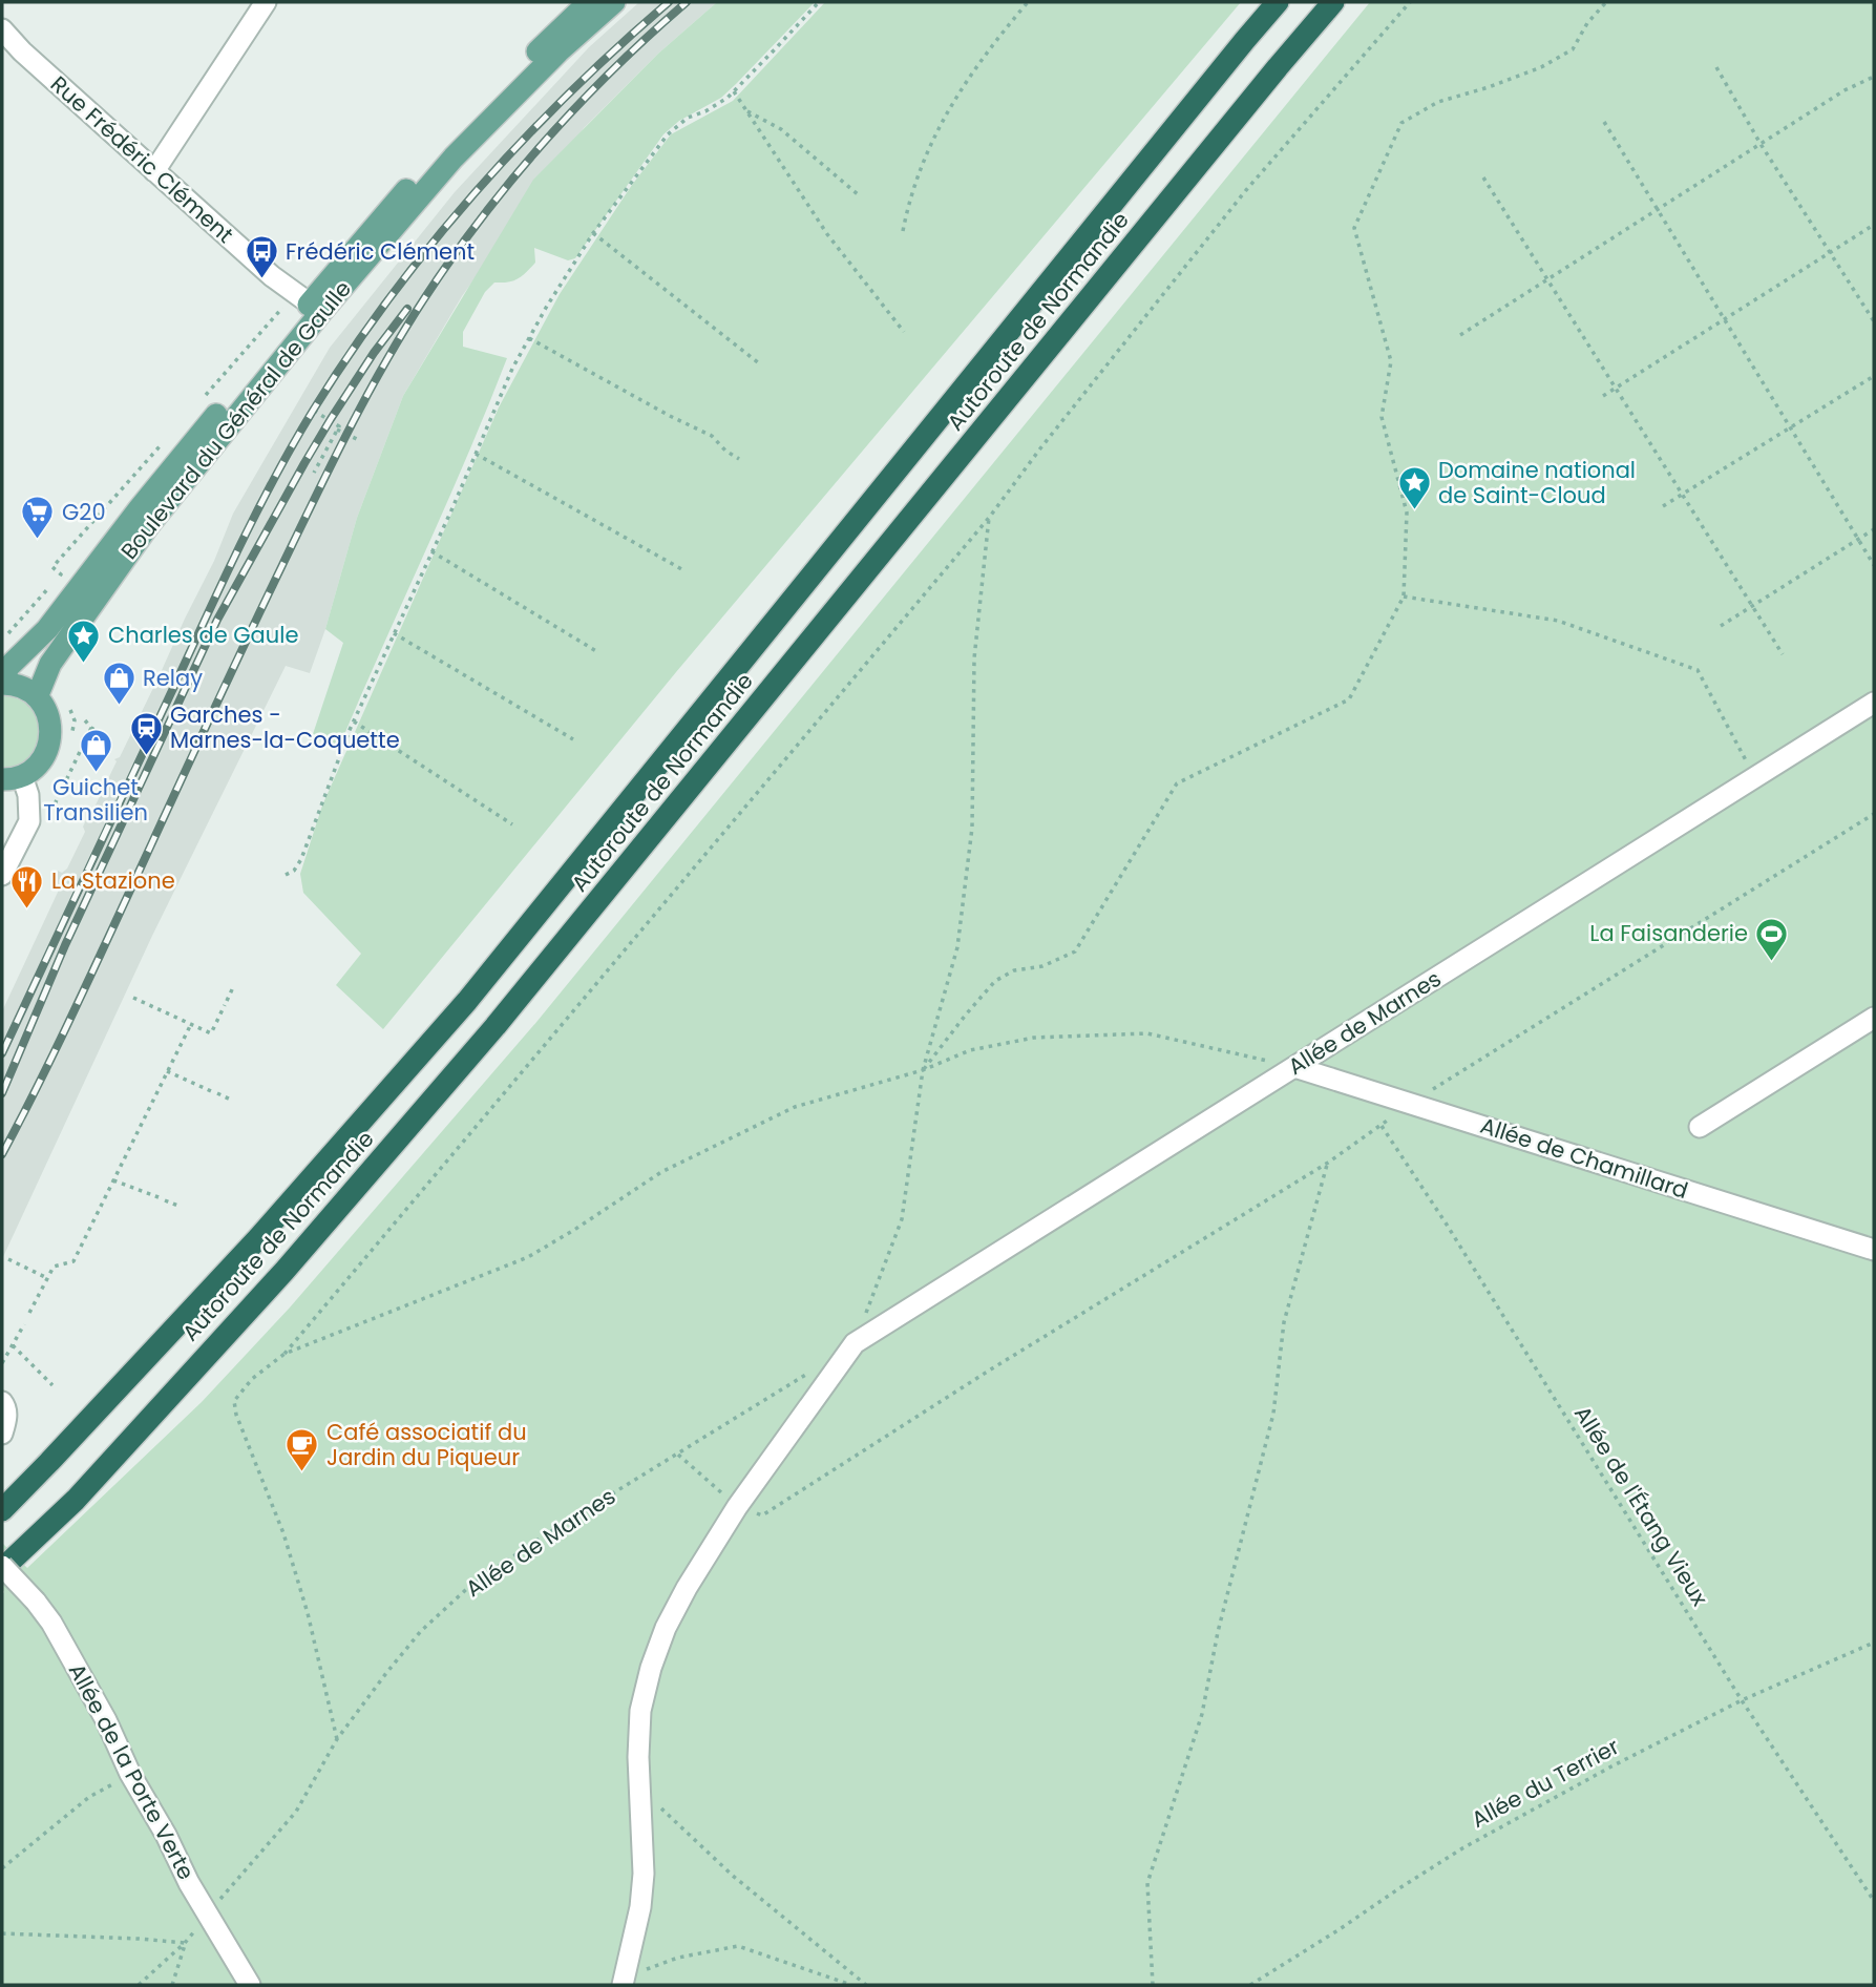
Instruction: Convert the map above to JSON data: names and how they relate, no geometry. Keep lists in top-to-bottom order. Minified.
{"streets":{"highway":["Autoroute de Normandie"],"main road":["Boulevard du Général de Gaulle"],"street":["Rue Frédéric Clément","Allée de Marnes","Allée de Chamillard","Allée de la Porte Verte"],"path":["Allée de l'Étang Vieux","Allée du Terrier"]},"crossings":[["Rue Frédéric Clément","Boulevard du Général de Gaulle"],["Autoroute de Normandie","Allée de la Porte Verte"],["Allée de Marnes","Allée de Chamillard"],["Allée de Marnes","Allée de la Porte Verte"],["Allée de l'Étang Vieux","Allée du Terrier"]],"places":{"bus stop":["Frédéric Clément"],"place":["Domaine national de Saint-Cloud","Charles de Gaule"],"supermarket":["G20"],"shop":["Relay","Guichet Transilien"],"station":["Garches - Marnes-la-Coquette"],"restaurant":["La Stazione"],"sports":["La Faisanderie"],"cafe":["Café associatif du Jardin du Piqueur"]}}
